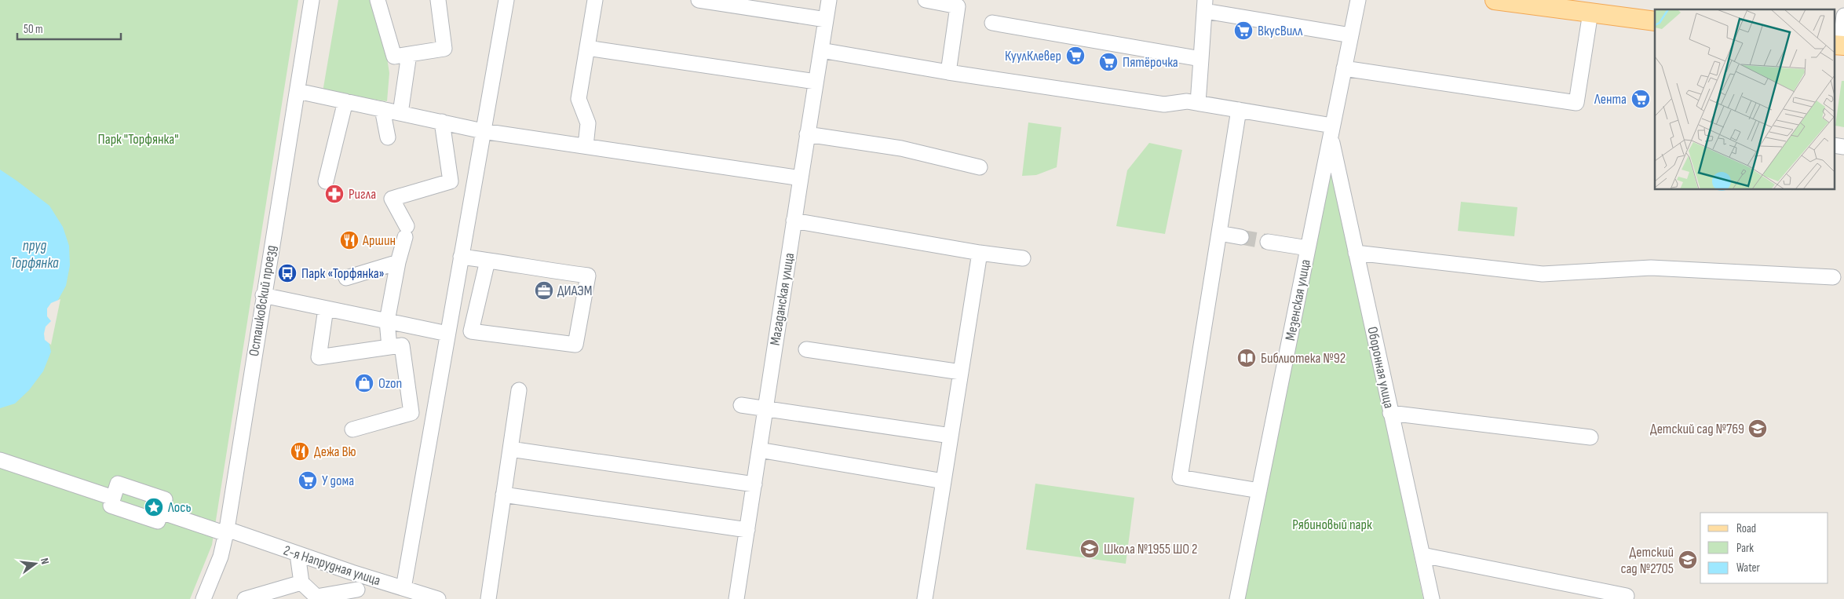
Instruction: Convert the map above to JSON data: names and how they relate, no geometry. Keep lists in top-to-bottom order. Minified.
{"streets":{"street":["Магаданская улица","Мезенская улица","Осташковский проезд","Оборонная улица","2-я Напрудная улица"]},"crossings":[["Мезенская улица","Оборонная улица"],["Осташковский проезд","2-я Напрудная улица"]],"water":["пруд Торфянка"],"parks":["Парк \"Торфянка\"","Рябиновый парк"],"places":{"supermarket":["ВкусВилл","КуулКлевер","Пятёрочка","Лента","У дома"],"pharmacy":["Ригла"],"restaurant":["Аршин","Дежа Вю"],"bus stop":["Парк «Торфянка»"],"office":["ДИАЭМ"],"library":["Библиотека №92"],"shop":["Ozon"],"school or university":["Детский сад №769","Школа №1955 ШО 2","Детский сад №2705"],"place":["Лось"]},"legend":["Road","Park","Water"],"scale_bar":"50 m","north":"right"}
